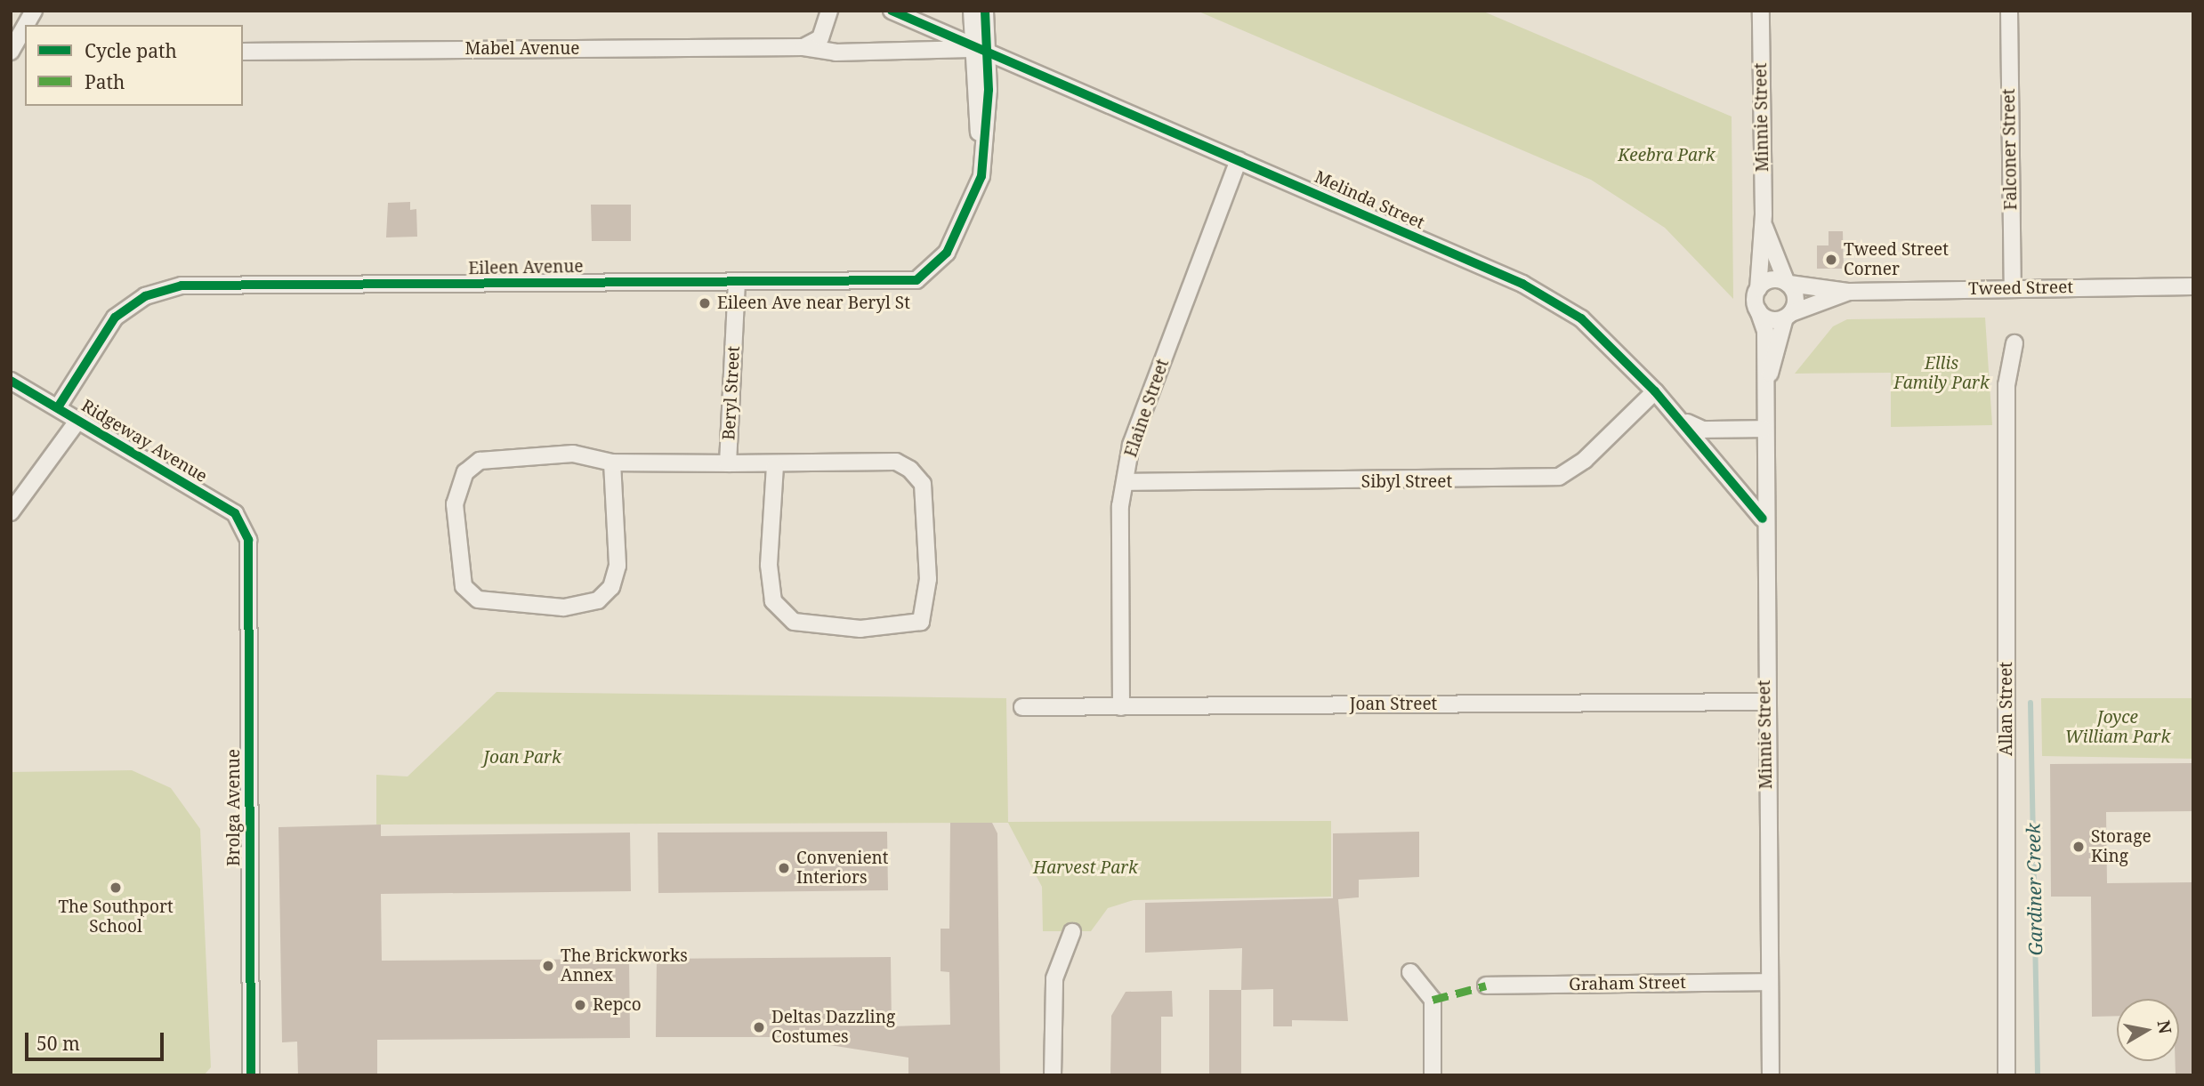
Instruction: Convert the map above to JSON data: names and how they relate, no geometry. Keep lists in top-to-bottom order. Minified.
{"streets":{"street":["Mabel Avenue","Minnie Street","Falconer Street","Melinda Street","Eileen Avenue","Tweed Street","Beryl Street","Elaine Street","Ridgeway Avenue","Sibyl Street","Joan Street","Allan Street","Brolga Avenue","Graham Street"]},"crossings":[["Mabel Avenue","Melinda Street"],["Mabel Avenue","Eileen Avenue"],["Minnie Street","Melinda Street"],["Minnie Street","Tweed Street"],["Minnie Street","Joan Street"],["Minnie Street","Graham Street"],["Falconer Street","Tweed Street"],["Melinda Street","Eileen Avenue"],["Melinda Street","Elaine Street"],["Melinda Street","Sibyl Street"],["Eileen Avenue","Beryl Street"],["Eileen Avenue","Ridgeway Avenue"],["Elaine Street","Sibyl Street"],["Elaine Street","Joan Street"],["Ridgeway Avenue","Brolga Avenue"]],"water":["Gardiner Creek"],"parks":["Keebra Park","Ellis Family Park","Joyce William Park","Joan Park","Harvest Park"],"places":["Tweed Street Corner","Eileen Ave near Beryl St","Storage King","Convenient Interiors","The Southport School","The Brickworks Annex","Repco","Deltas Dazzling Costumes"],"legend":["Cycle path","Path"],"scale_bar":"50 m","north":"right"}
